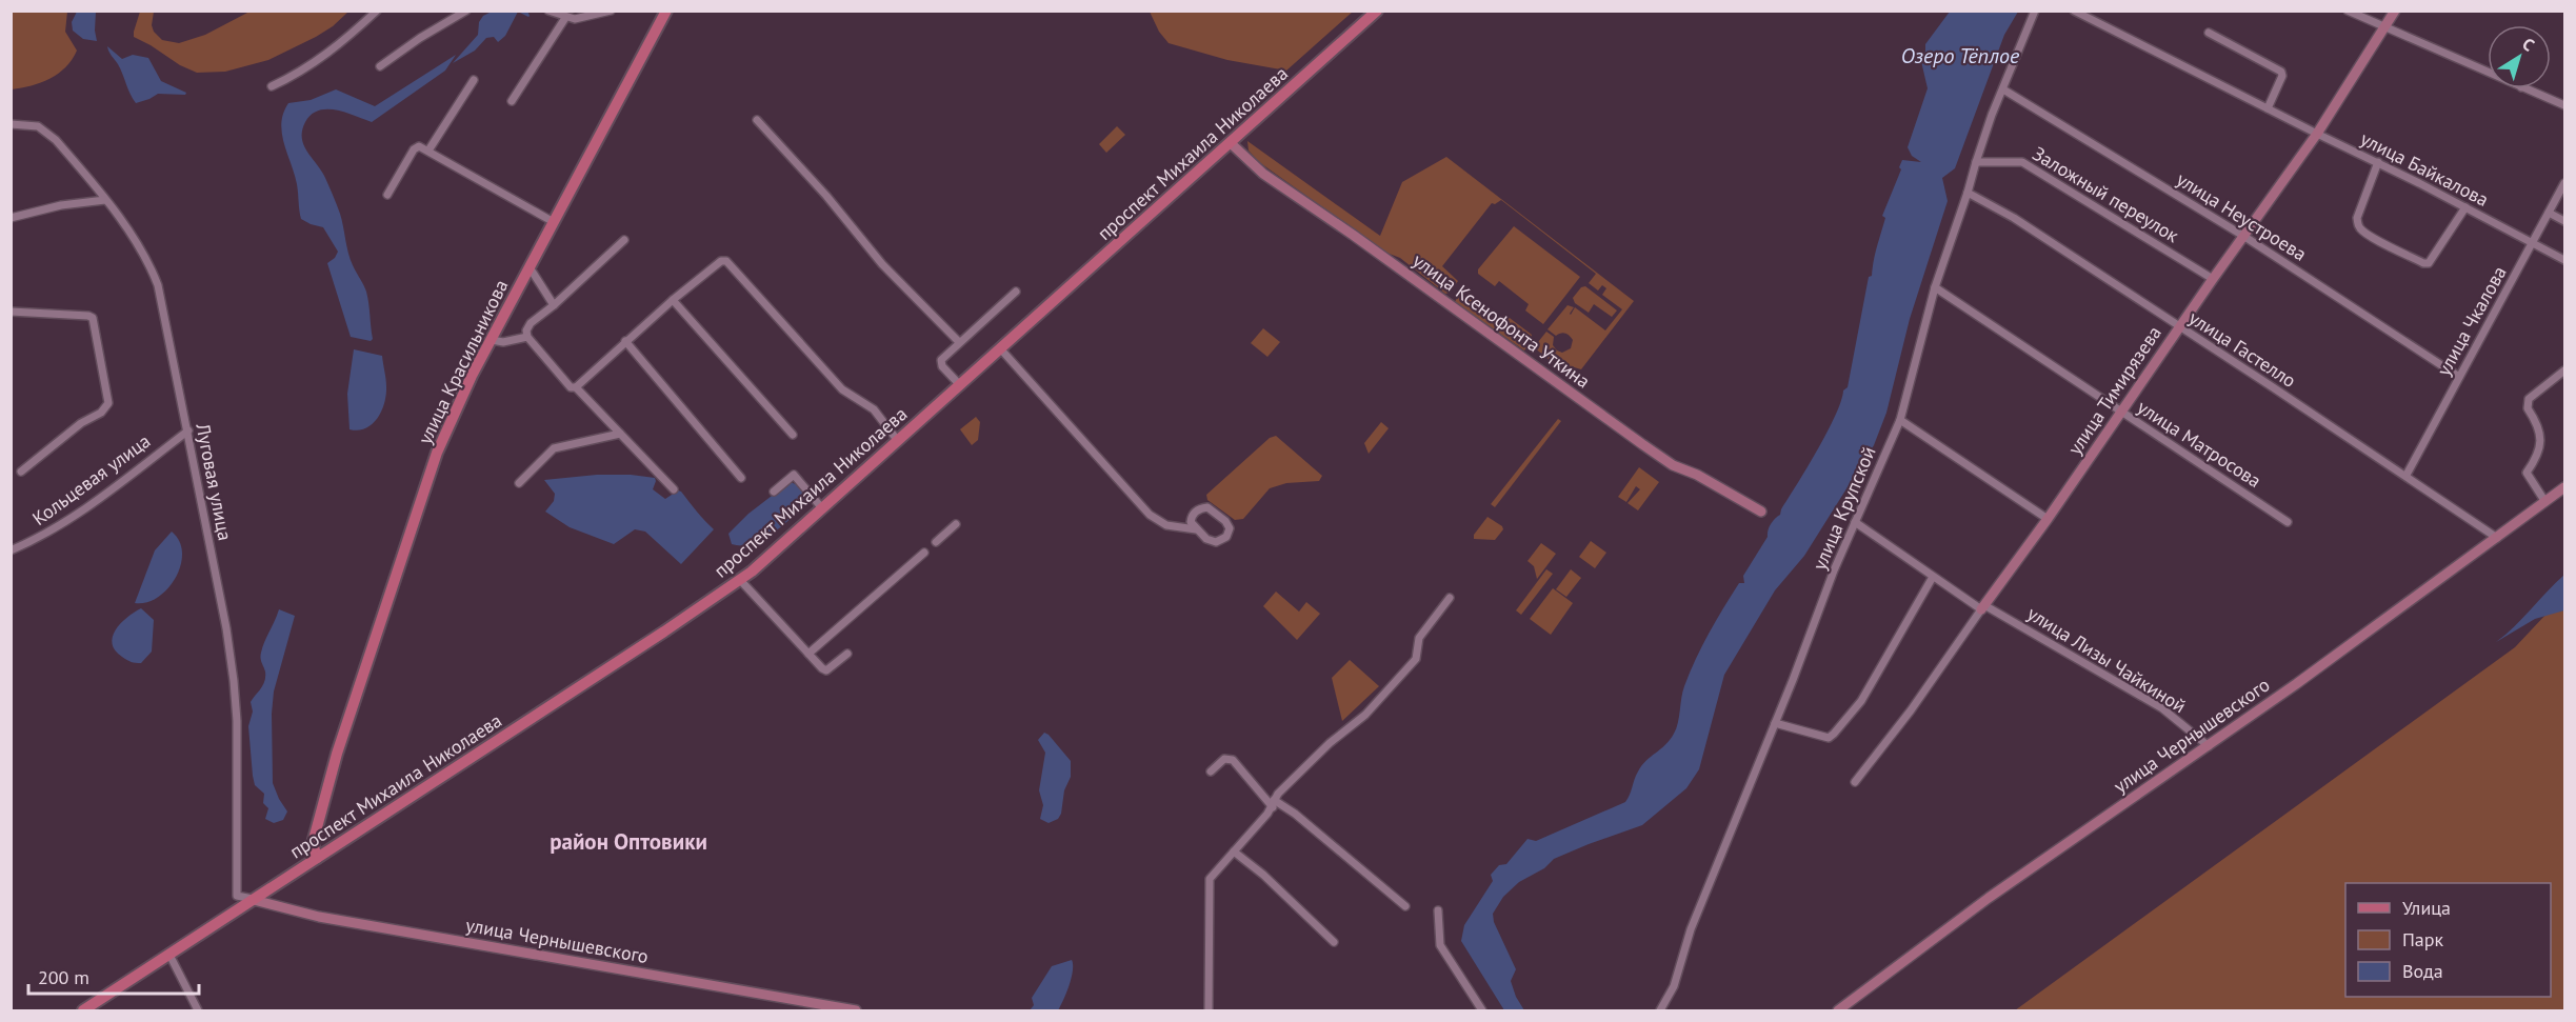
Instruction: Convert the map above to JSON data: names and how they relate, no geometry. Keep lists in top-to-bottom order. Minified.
{"streets":{"main road":["проспект Михаила Николаева","улица Ксенофонта Уткина","улица Красильникова","улица Тимирязева","улица Чернышевского"],"street":["улица Байкалова","Заложный переулок","улица Неустроева","улица Чкалова","улица Гастелло","улица Матросова","Кольцевая улица","Луговая улица","улица Крупской","улица Лизы Чайкиной"]},"crossings":[["проспект Михаила Николаева","улица Ксенофонта Уткина"],["проспект Михаила Николаева","улица Красильникова"],["проспект Михаила Николаева","Луговая улица"],["проспект Михаила Николаева","улица Чернышевского"],["улица Байкалова","улица Чкалова"],["улица Байкалова","улица Тимирязева"],["Заложный переулок","улица Тимирязева"],["Заложный переулок","улица Крупской"],["улица Неустроева","улица Чкалова"],["улица Неустроева","улица Тимирязева"],["улица Неустроева","улица Крупской"],["улица Чкалова","улица Гастелло"],["улица Гастелло","улица Тимирязева"],["улица Гастелло","улица Крупской"],["улица Гастелло","улица Чернышевского"],["улица Тимирязева","улица Матросова"],["улица Тимирязева","улица Лизы Чайкиной"],["улица Матросова","улица Крупской"],["Кольцевая улица","Луговая улица"],["Луговая улица","улица Чернышевского"],["улица Крупской","улица Лизы Чайкиной"],["улица Лизы Чайкиной","улица Чернышевского"]],"districts":["район Оптовики"],"water":["Озеро Тёплое"],"legend":["Улица","Парк","Вода"],"scale_bar":"200 m","north":"top right"}
